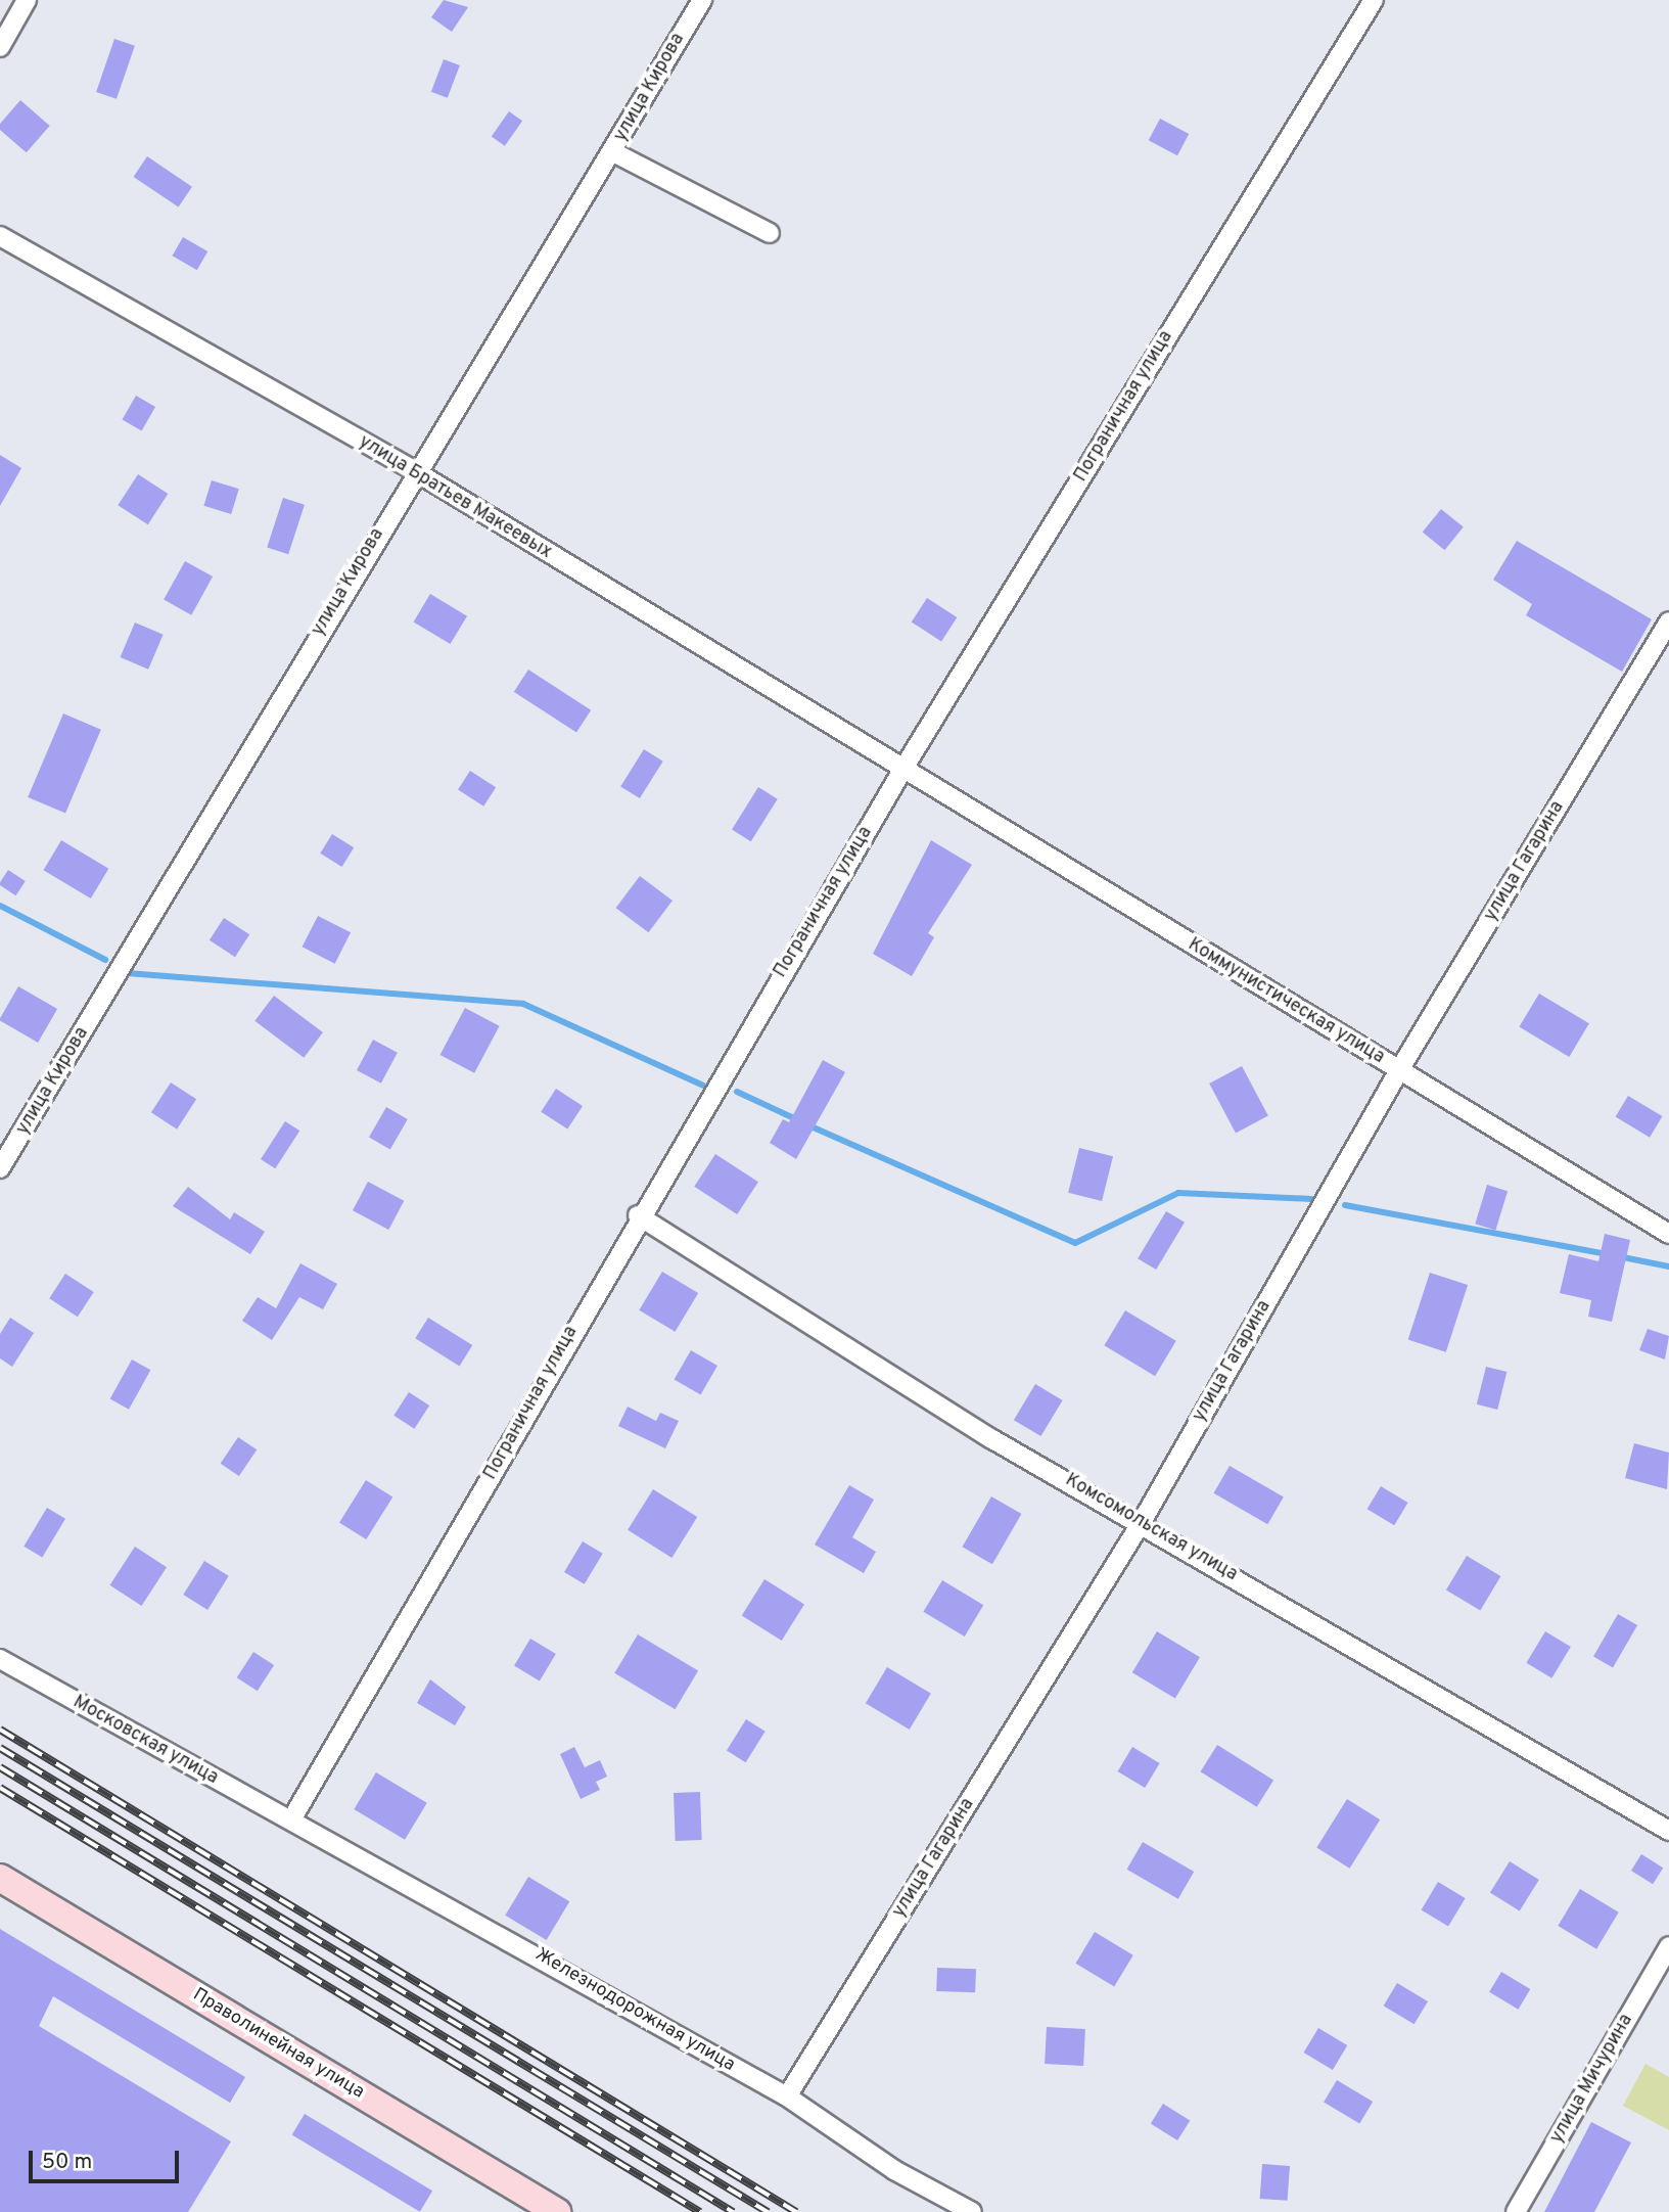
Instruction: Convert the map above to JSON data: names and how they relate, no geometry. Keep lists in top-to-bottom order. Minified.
{"streets":{"main road":["Праволинейная улица"],"street":["улица Кирова","Пограничная улица","улица Братьев Макеевых","улица Гагарина","Коммунистическая улица","Комсомольская улица","Московская улица","Железнодорожная улица","улица Мичурина"]},"crossings":[["улица Кирова","улица Братьев Макеевых"],["Пограничная улица","улица Братьев Макеевых"],["Пограничная улица","Коммунистическая улица"],["Пограничная улица","Комсомольская улица"],["Пограничная улица","Московская улица"],["Пограничная улица","Железнодорожная улица"],["улица Братьев Макеевых","Коммунистическая улица"],["улица Гагарина","Коммунистическая улица"],["улица Гагарина","Комсомольская улица"],["улица Гагарина","Железнодорожная улица"],["Московская улица","Железнодорожная улица"]],"scale_bar":"50 m"}
